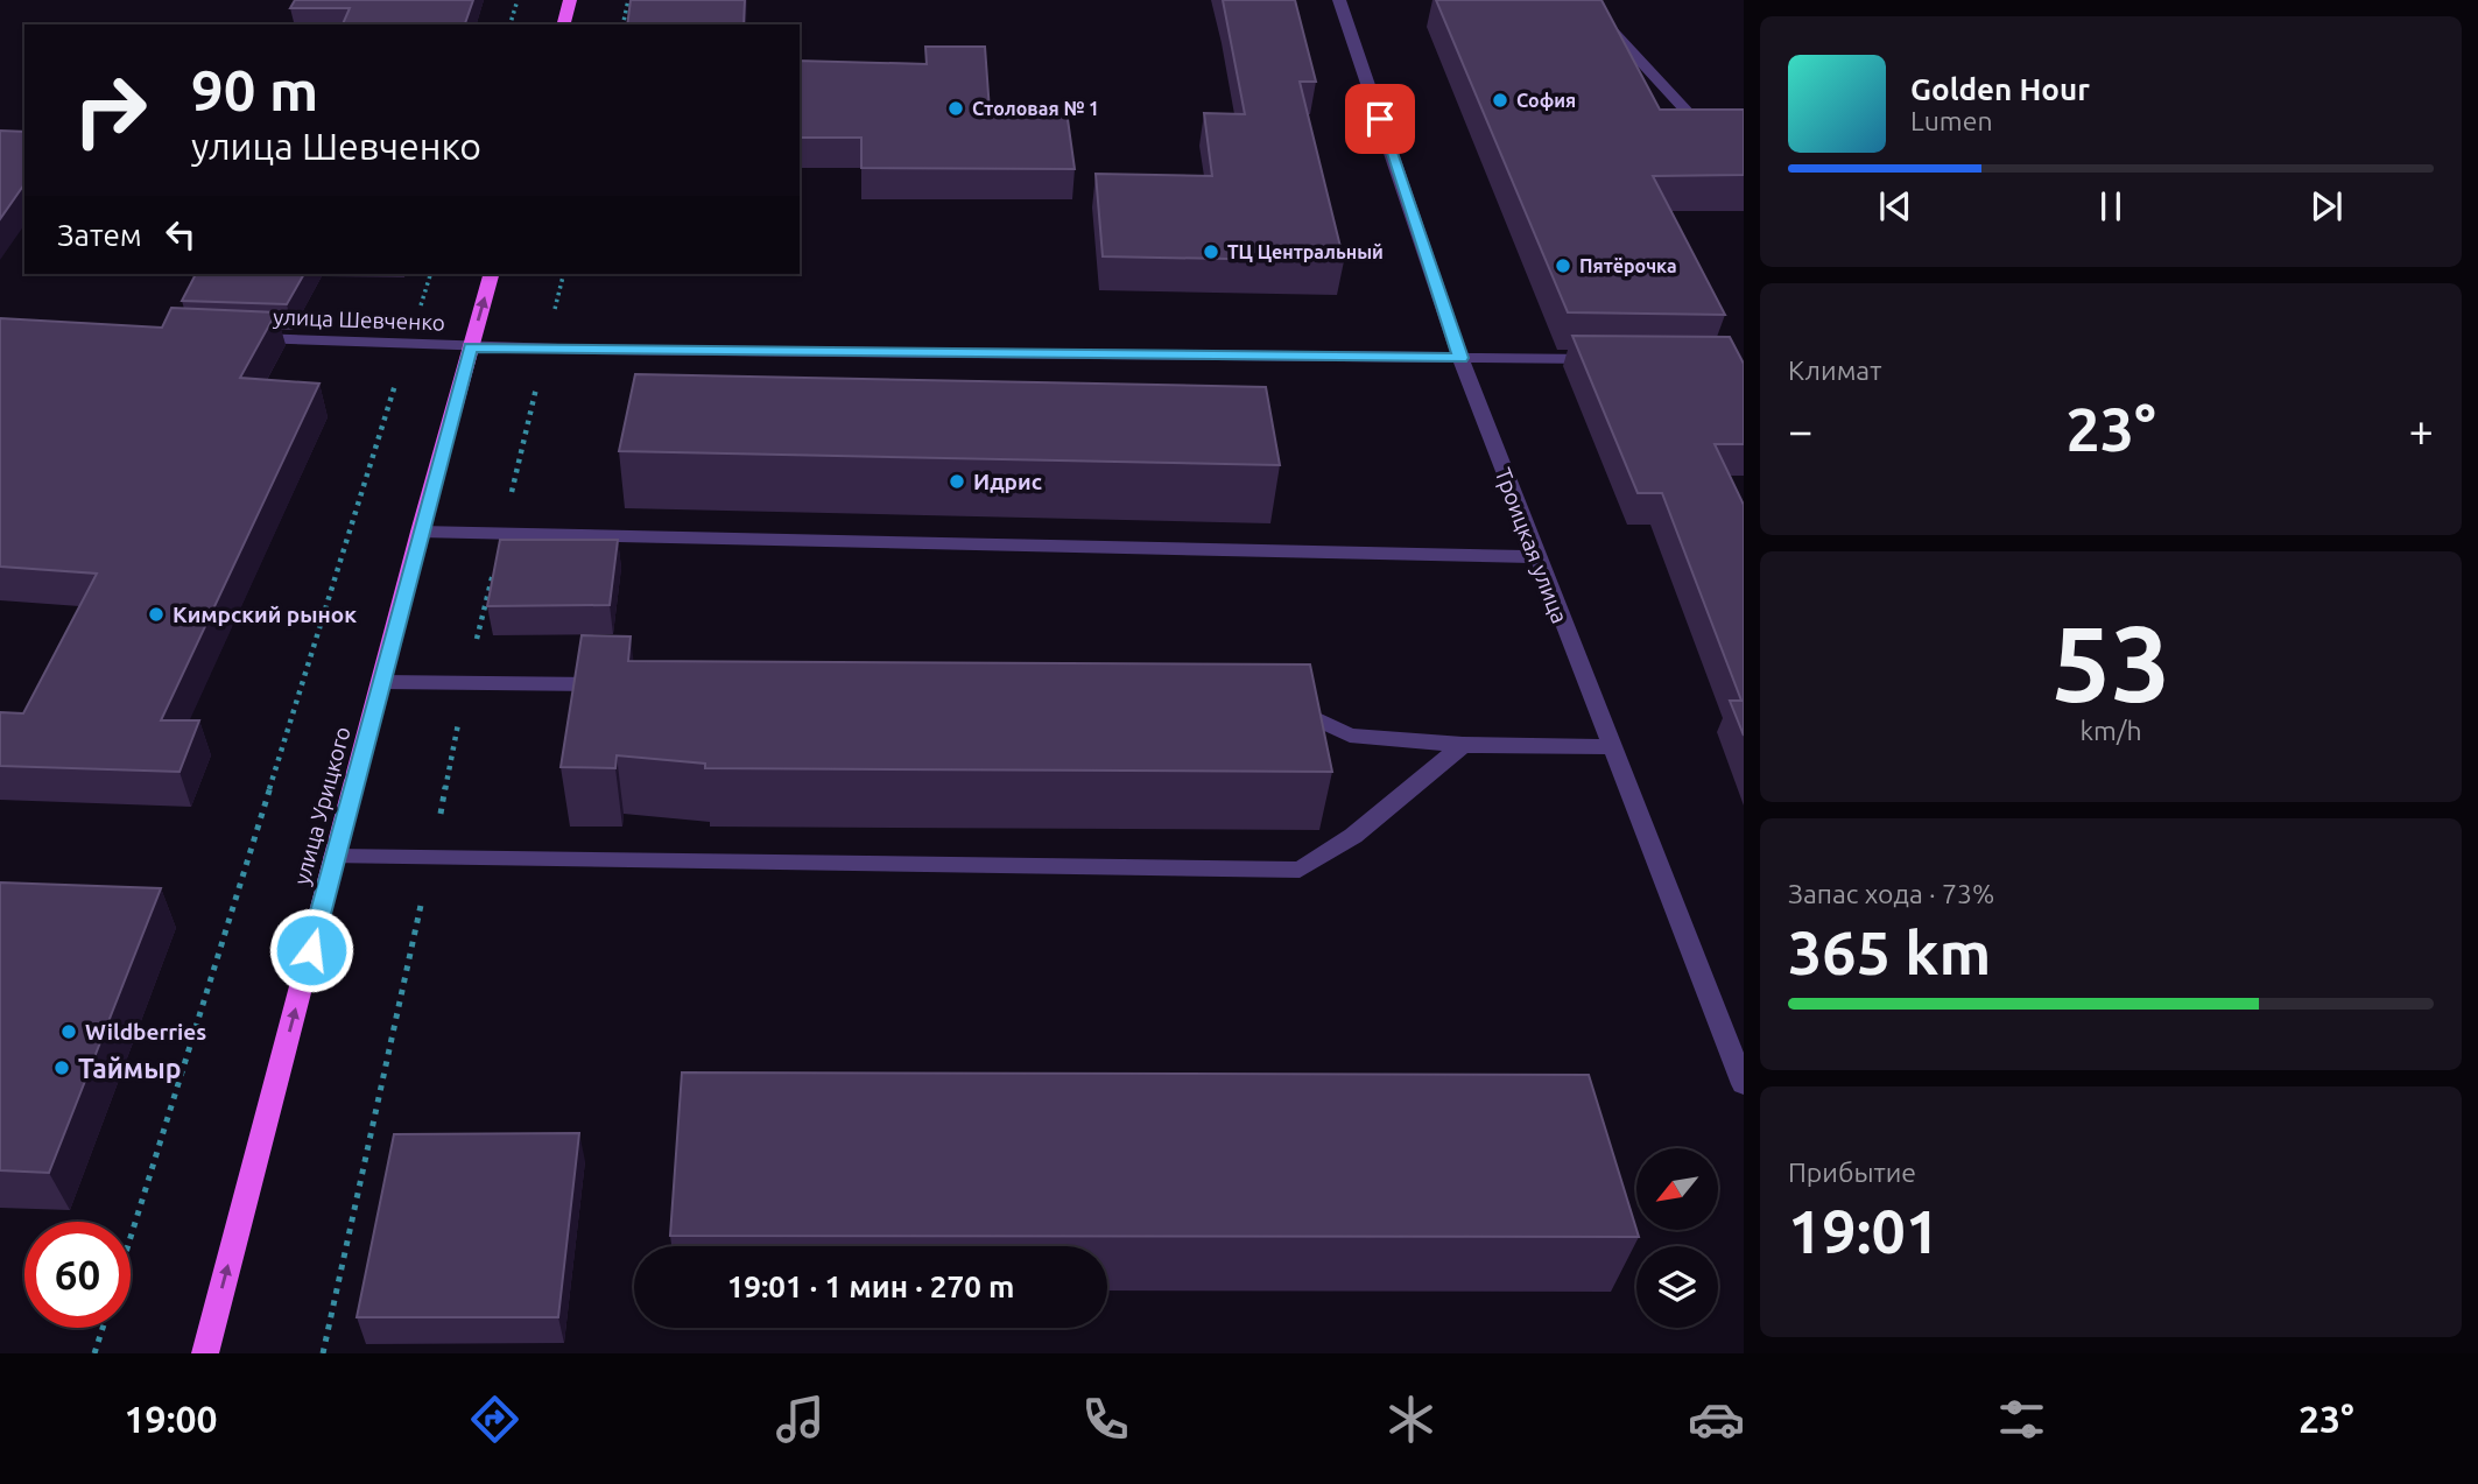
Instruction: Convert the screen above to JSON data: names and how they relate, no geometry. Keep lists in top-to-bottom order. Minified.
{"streets":{"main road":["улица Урицкого"],"street":["улица Шевченко","Троицкая улица"]},"crossings":[["улица Шевченко","Троицкая улица"],["улица Шевченко","улица Урицкого"]],"one_way":["улица Урицкого"],"places":["София","Столовая № 1","ТЦ Центральный","Пятёрочка","Идрис","Кимрский рынок","Wildberries","Таймыр"],"north":"bottom left","page":{"turn":["90 m","улица Шевченко"],"song":["Golden Hour","Lumen"],"then":"Затем","tile":["Климат",["53","km/h"],["Запас хода · 73%","365 km"],["Прибытие","19:01"]],"heat":["−","23°","+"],"limit":"60","trip":"19:01 · 1 мин · 270 m","tabs":["19:00","23°"]}}
